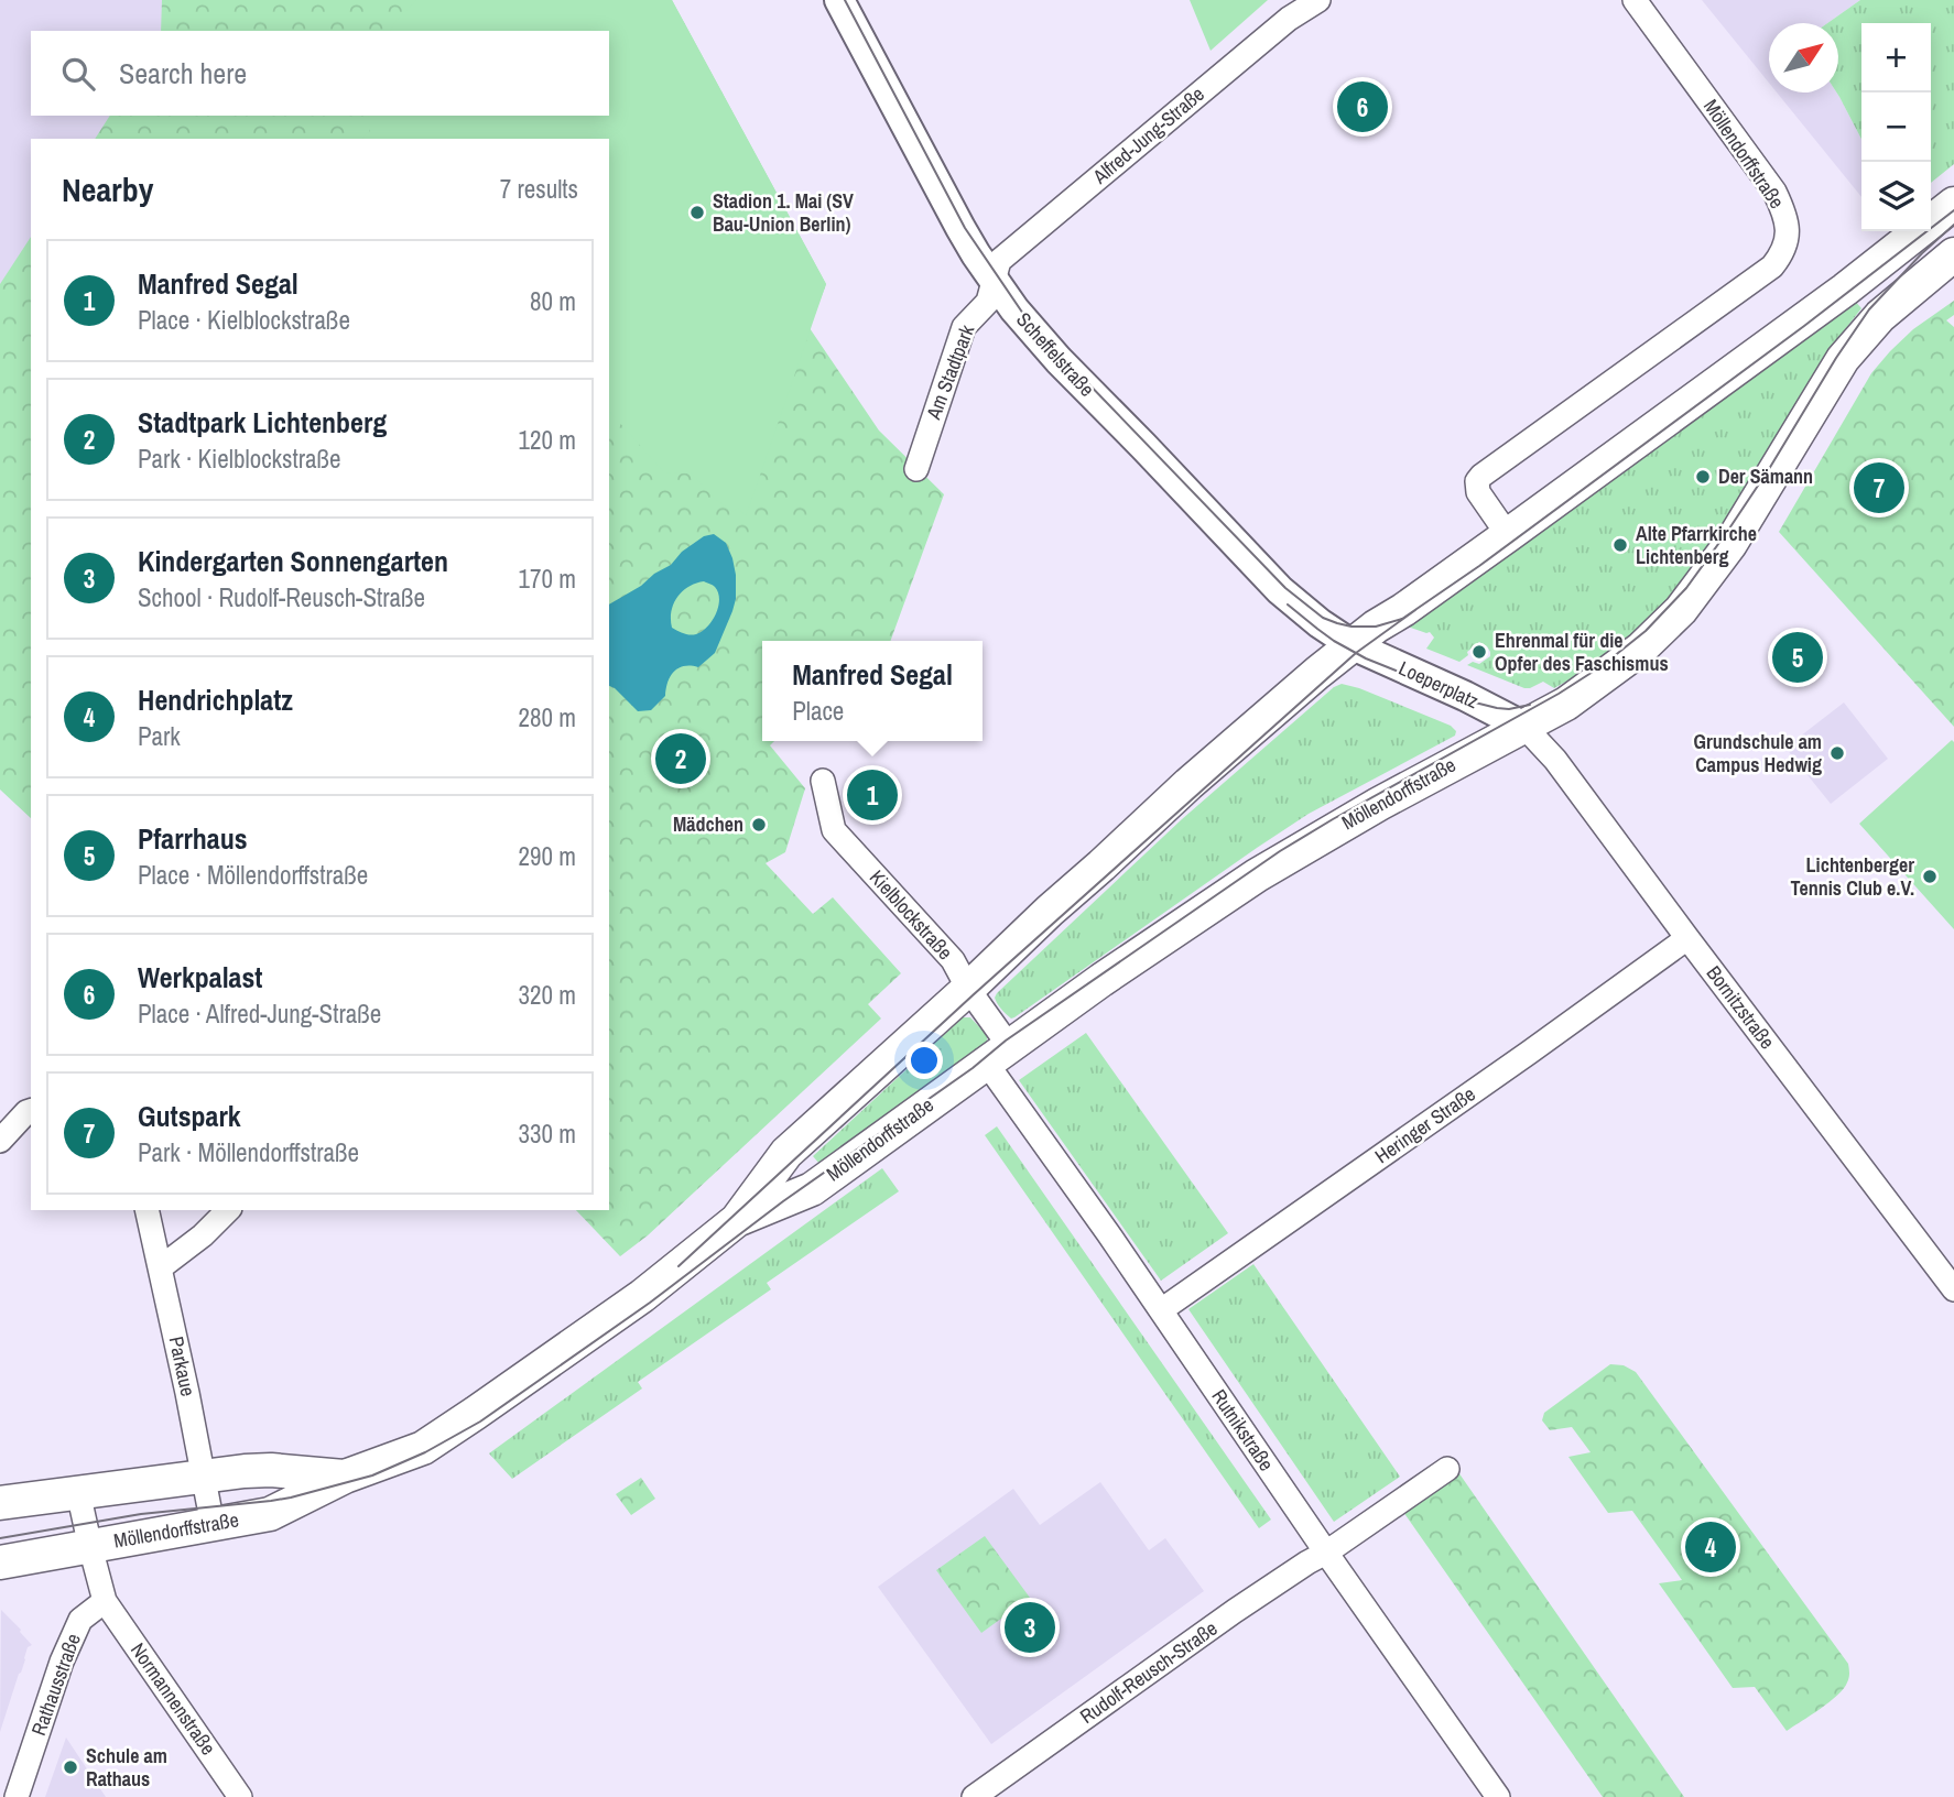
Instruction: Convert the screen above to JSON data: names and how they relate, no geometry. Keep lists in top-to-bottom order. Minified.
{"streets":{"main road":["Möllendorffstraße"],"street":["Alfred-Jung-Straße","Scheffelstraße","Am Stadtpark","Loeperplatz","Kielblockstraße","Bornitzstraße","Heringer Straße","Parkaue","Rutnikstraße","Rudolf-Reusch-Straße","Rathausstraße","Normannenstraße"]},"crossings":[["Alfred-Jung-Straße","Scheffelstraße"],["Alfred-Jung-Straße","Am Stadtpark"],["Möllendorffstraße","Scheffelstraße"],["Möllendorffstraße","Loeperplatz"],["Möllendorffstraße","Kielblockstraße"],["Möllendorffstraße","Bornitzstraße"],["Möllendorffstraße","Parkaue"],["Möllendorffstraße","Rutnikstraße"],["Scheffelstraße","Am Stadtpark"],["Scheffelstraße","Loeperplatz"],["Loeperplatz","Bornitzstraße"],["Kielblockstraße","Rutnikstraße"],["Bornitzstraße","Heringer Straße"],["Heringer Straße","Rutnikstraße"],["Rutnikstraße","Rudolf-Reusch-Straße"],["Rathausstraße","Normannenstraße"]],"places":["Stadion 1. Mai (SV Bau-Union Berlin)","Der Sämann","Alte Pfarrkirche Lichtenberg","Ehrenmal für die Opfer des Faschismus","Grundschule am Campus Hedwig","Mädchen","Lichtenberger Tennis Club e.V.","Schule am Rathaus"],"north":"top right","page":{"map_buttons":["+","−"],"search":"Search here","pins":["6","7","5","2","1","4","3"],"heading":["Nearby","7 results"],"list":[{"mark":"1","name":"Manfred Segal","note":"Place · Kielblockstraße","value":"80 m"},{"mark":"2","name":"Stadtpark Lichtenberg","note":"Park · Kielblockstraße","value":"120 m"},{"mark":"3","name":"Kindergarten Sonnengarten","note":"School · Rudolf-Reusch-Straße","value":"170 m"},{"mark":"4","name":"Hendrichplatz","note":"Park","value":"280 m"},{"mark":"5","name":"Pfarrhaus","note":"Place · Möllendorffstraße","value":"290 m"},{"mark":"6","name":"Werkpalast","note":"Place · Alfred-Jung-Straße","value":"320 m"},{"mark":"7","name":"Gutspark","note":"Park · Möllendorffstraße","value":"330 m"}],"popup":["Manfred Segal","Place"]}}
